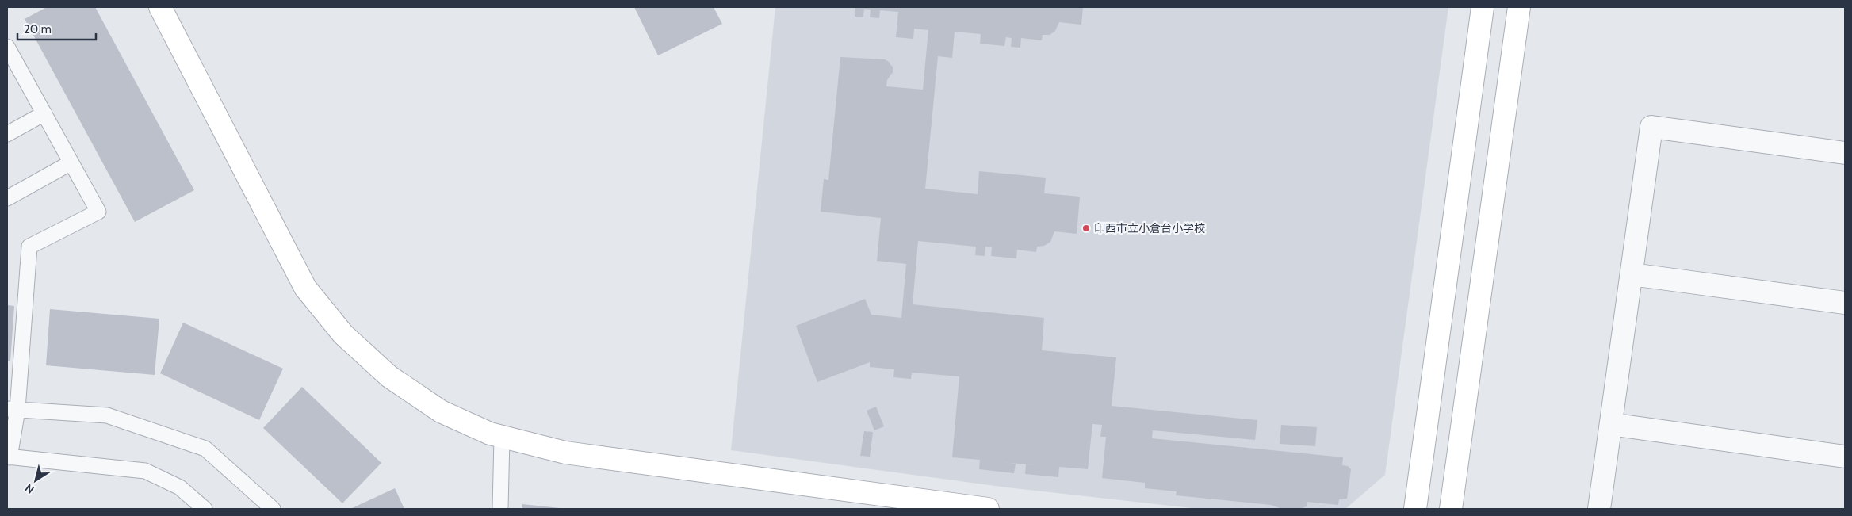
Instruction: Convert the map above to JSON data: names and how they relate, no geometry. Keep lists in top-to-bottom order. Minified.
{"places":["印西市立小倉台小学校"],"scale_bar":"20 m","north":"bottom left"}
